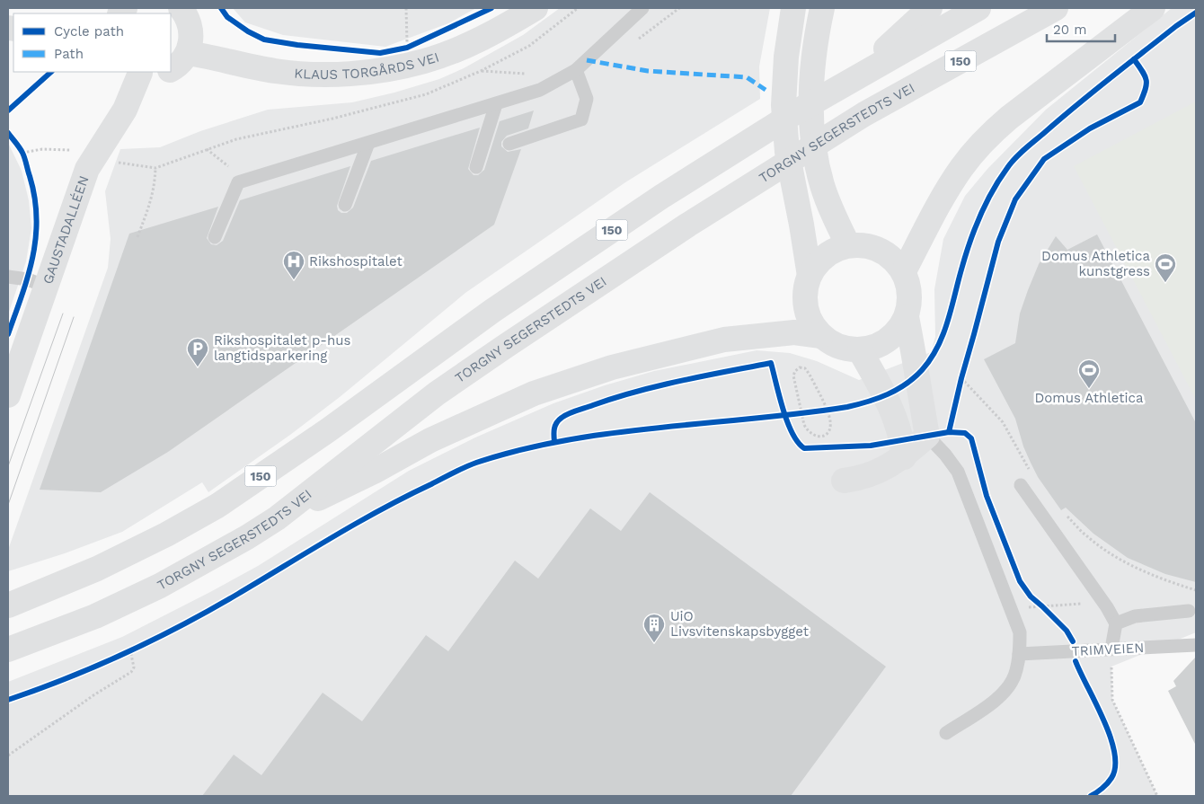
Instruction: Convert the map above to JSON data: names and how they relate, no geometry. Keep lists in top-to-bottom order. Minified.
{"streets":{"main road":["150","KLAUS TORGÅRDS VEI","TORGNY SEGERSTEDTS VEI","GAUSTADALLÉEN"],"lane":["TRIMVEIEN"]},"places":{"hospital":["Rikshospitalet"],"sports":["Domus Athletica kunstgress","Domus Athletica"],"parking":["Rikshospitalet p-hus langtidsparkering"],"building":["UiO Livsvitenskapsbygget"]},"legend":["Cycle path","Path"],"scale_bar":"20 m"}
